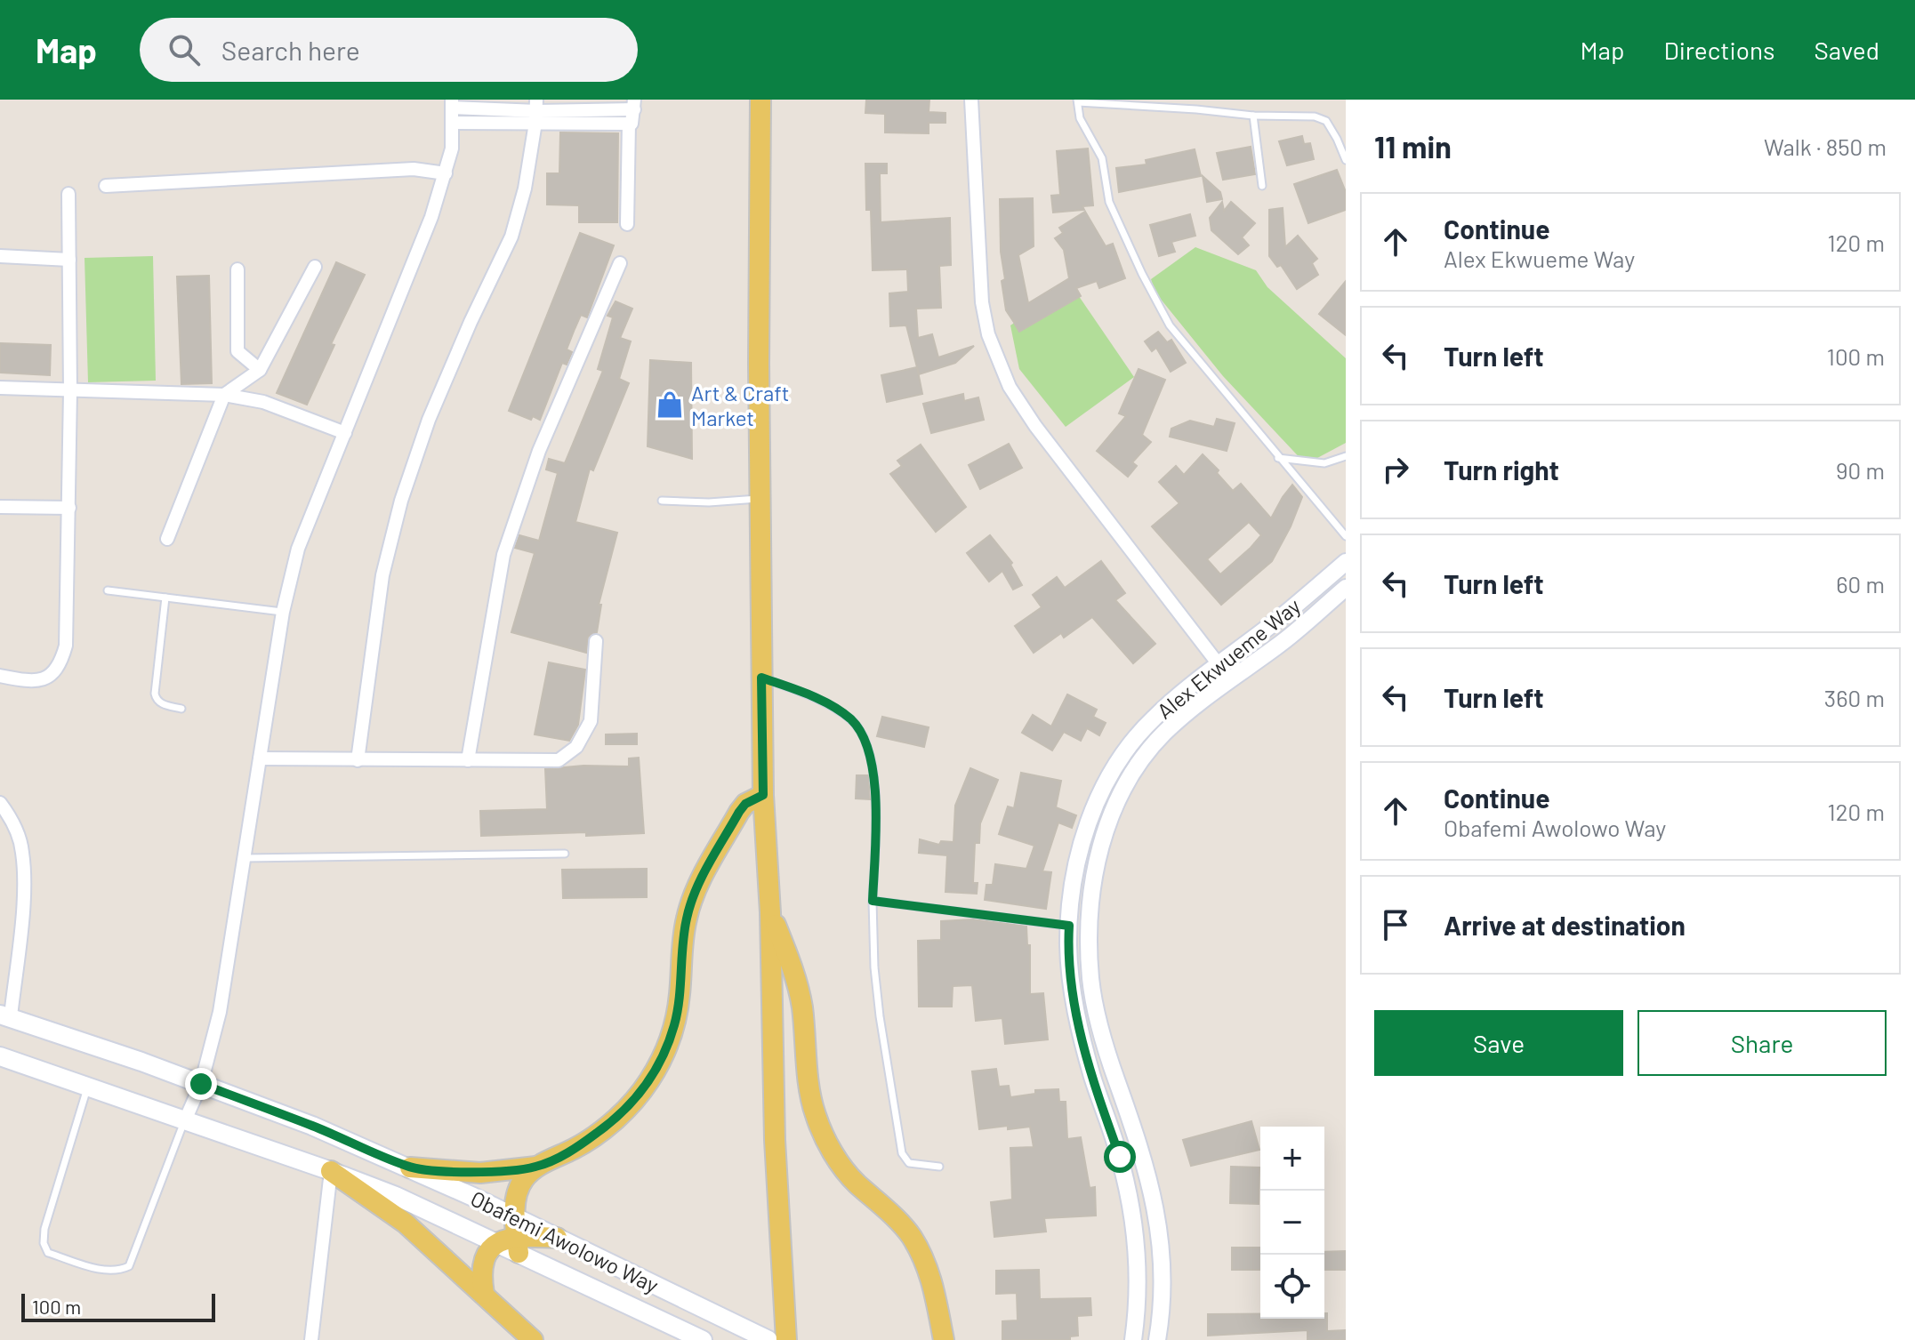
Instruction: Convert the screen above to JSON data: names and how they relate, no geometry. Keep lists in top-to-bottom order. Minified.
{"streets":{"main road":["Obafemi Awolowo Way"],"street":["Alex Ekwueme Way"]},"places":{"shop":["Art & Craft Market"]},"scale_bar":"100 m","page":{"header":"Map","search":"Search here","nav":["Map","Directions","Saved"],"heading":["11 min","Walk · 850 m"],"list":[["Continue","Alex Ekwueme Way","120 m"],["Turn left","100 m"],["Turn right","90 m"],["Turn left","60 m"],["Turn left","360 m"],["Continue","Obafemi Awolowo Way","120 m"],"Arrive at destination"],"buttons":["Save","Share"],"map_buttons":["+","−"],"scale":"100 m"}}
